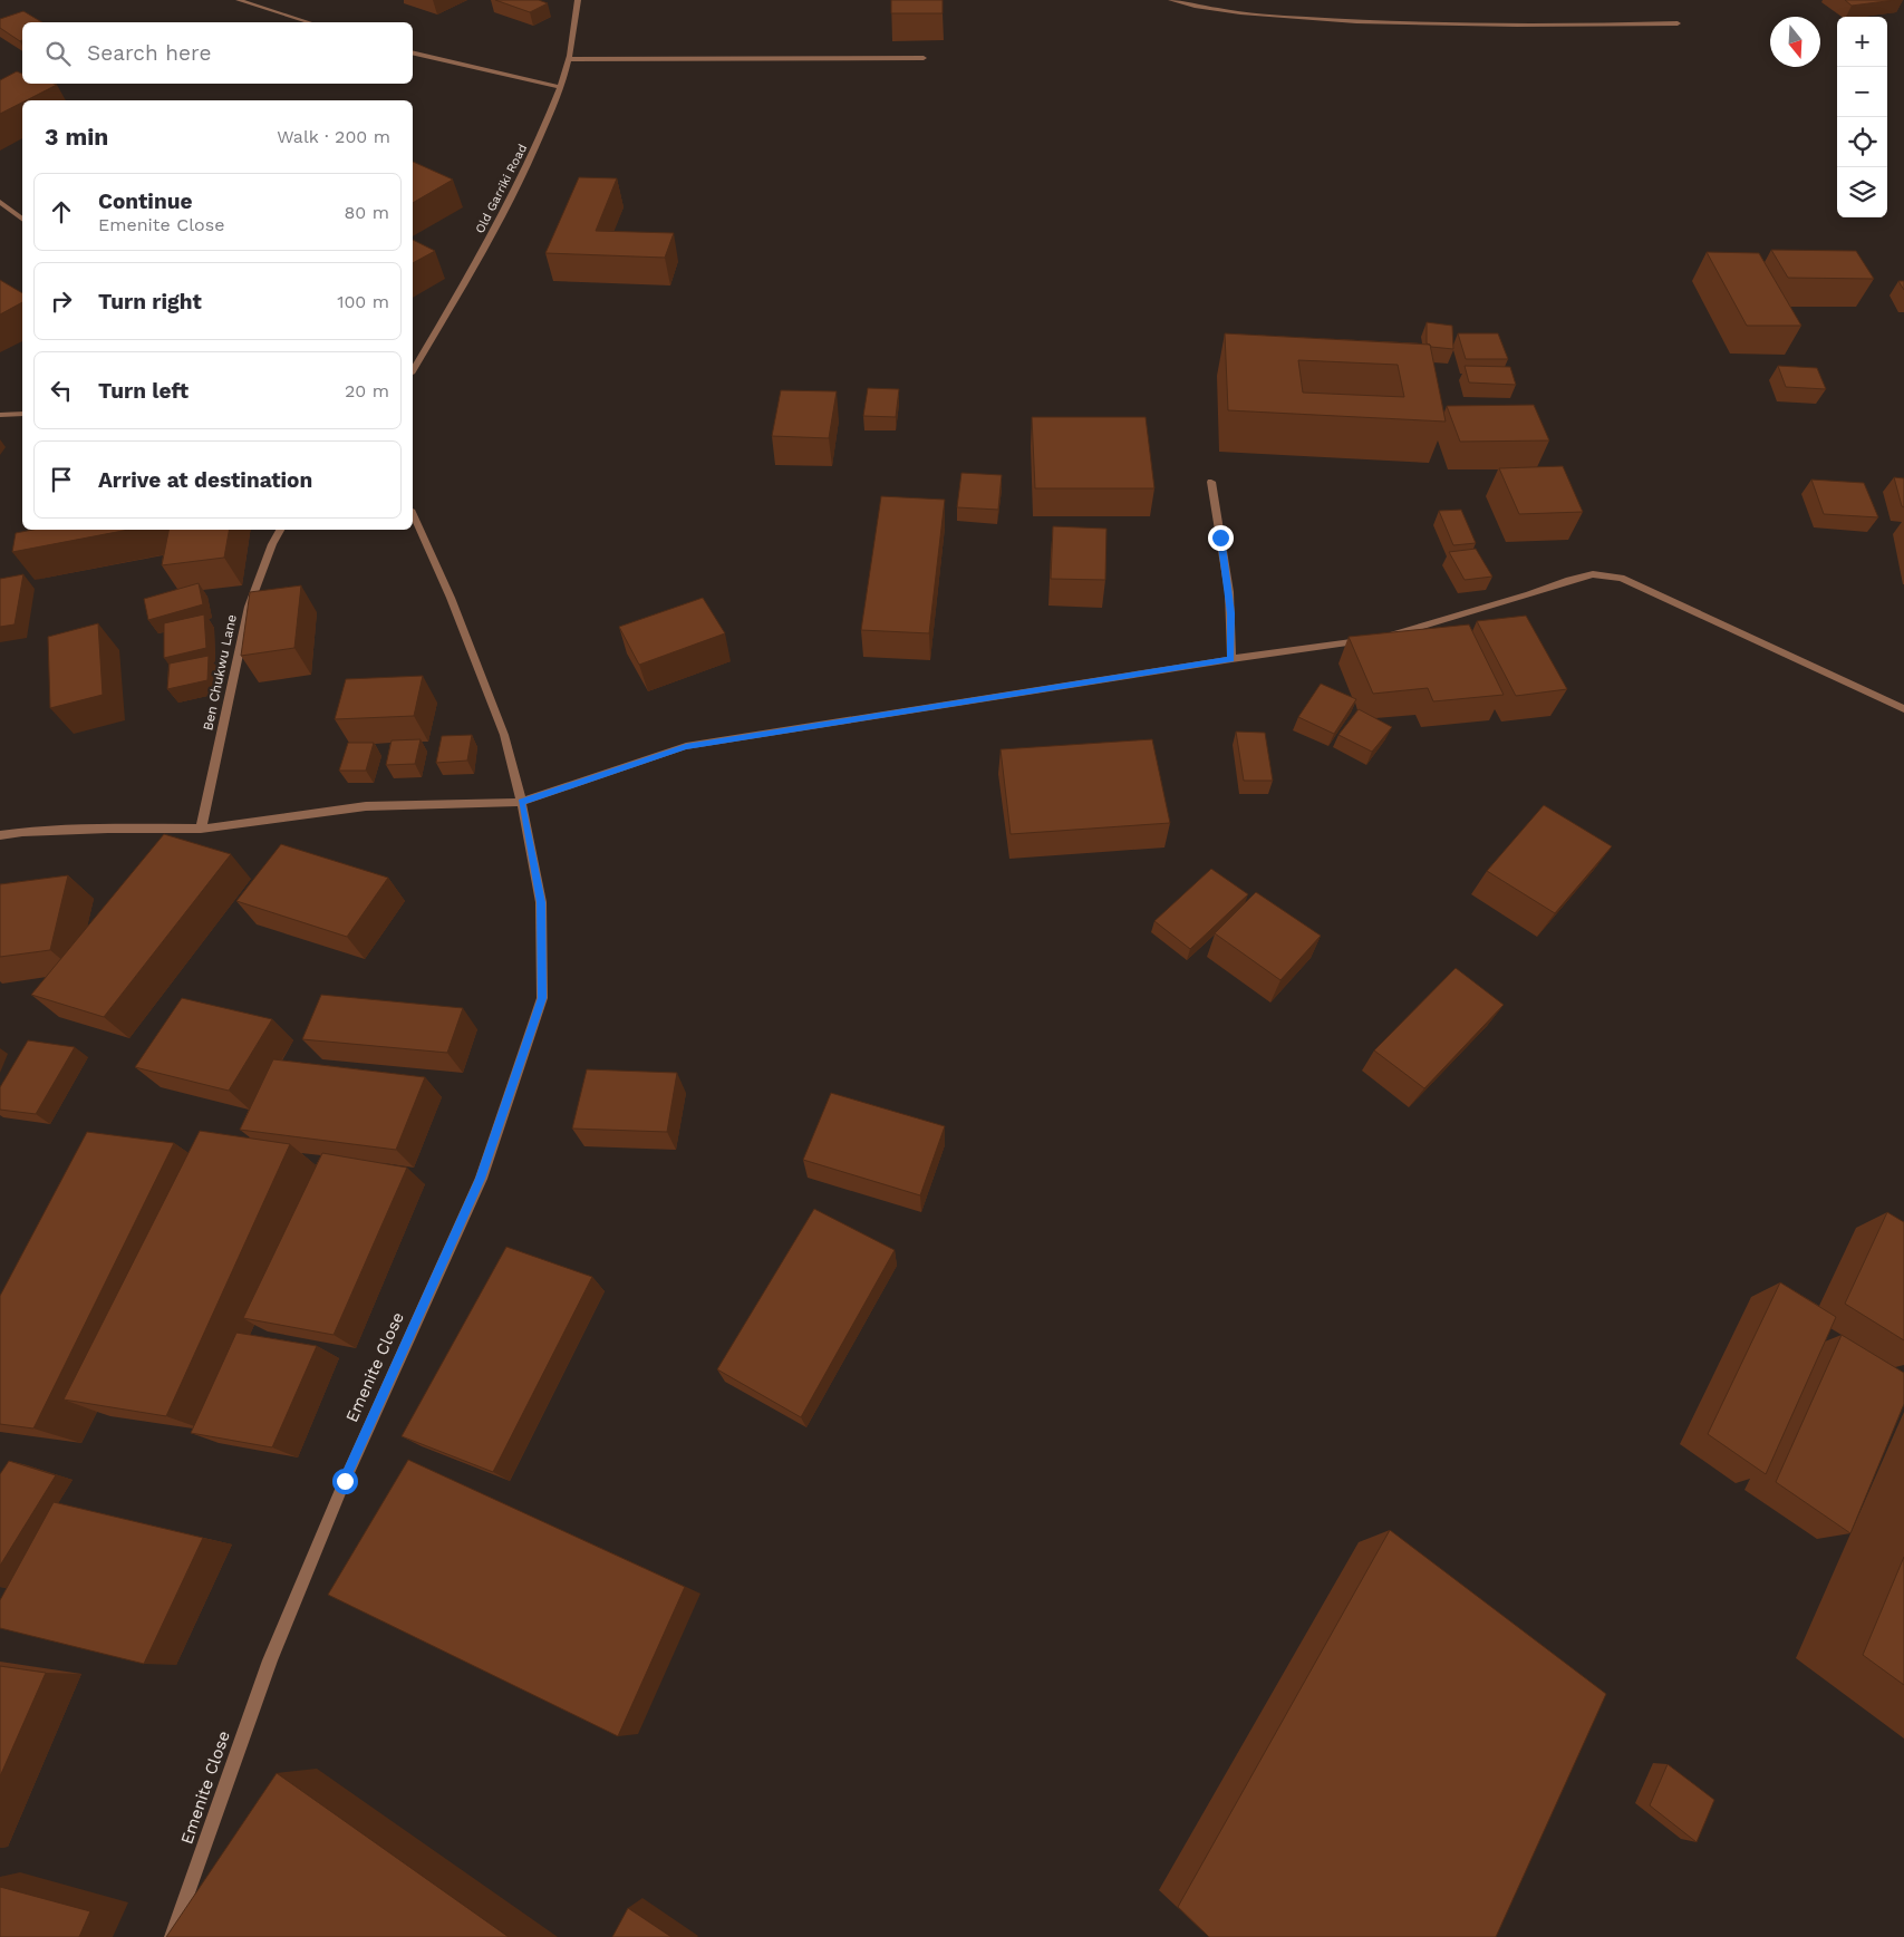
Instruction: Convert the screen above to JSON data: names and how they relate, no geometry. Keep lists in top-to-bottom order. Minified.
{"streets":{"street":["Old Garriki Road","Ben Chukwu Lane","Emenite Close"]},"north":"bottom","page":{"map_buttons":["+","−"],"search":"Search here","heading":["3 min","Walk · 200 m"],"list":[["Continue","Emenite Close","80 m"],["Turn right","100 m"],["Turn left","20 m"],"Arrive at destination"]}}
